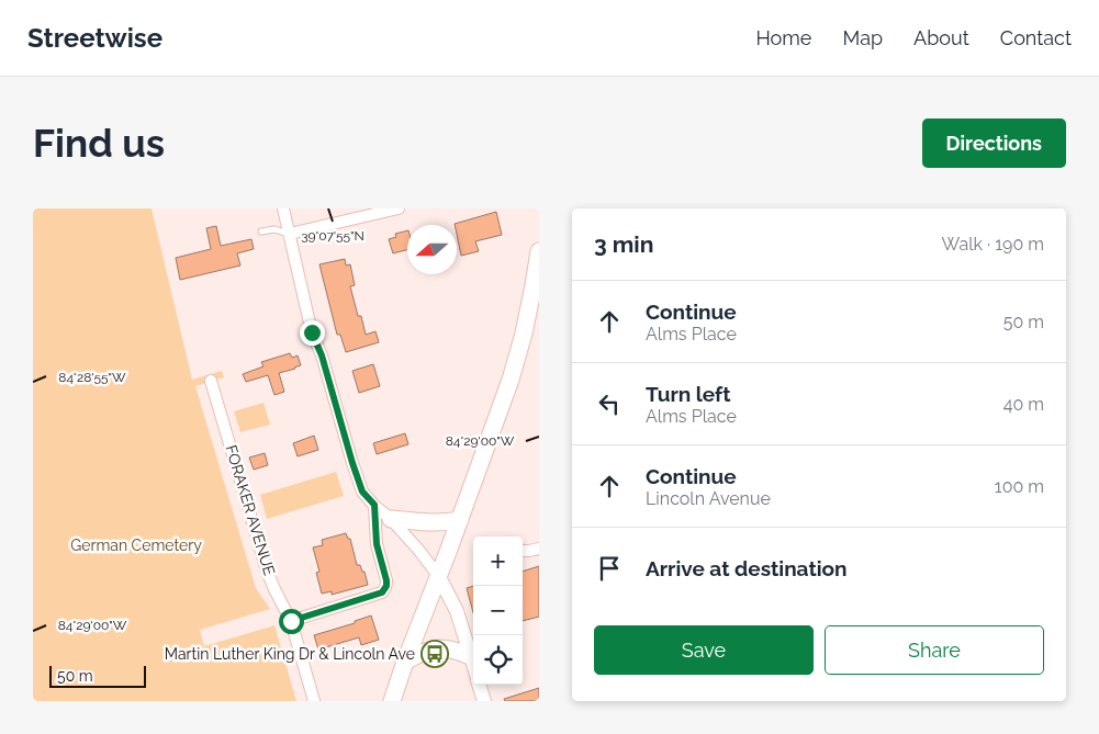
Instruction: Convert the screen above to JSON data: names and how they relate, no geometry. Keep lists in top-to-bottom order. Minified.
{"streets":{"street":["FORAKER AVENUE"]},"parks":["German Cemetery"],"places":{"bus stop":["Martin Luther King Dr & Lincoln Ave"]},"scale_bar":"50 m","north":"left","page":{"header":"Streetwise","nav":["Home","Map","About","Contact"],"buttons":["Directions",["Save","Share"]],"title":"Find us","heading":["3 min","Walk · 190 m"],"list":[["Continue","Alms Place","50 m"],["Turn left","Alms Place","40 m"],["Continue","Lincoln Avenue","100 m"],"Arrive at destination"],"map_buttons":["+","−"],"scale":"50 m"},"coordinates":["39°07'55\"N","84°28'55\"W","84°29'00\"W"]}
